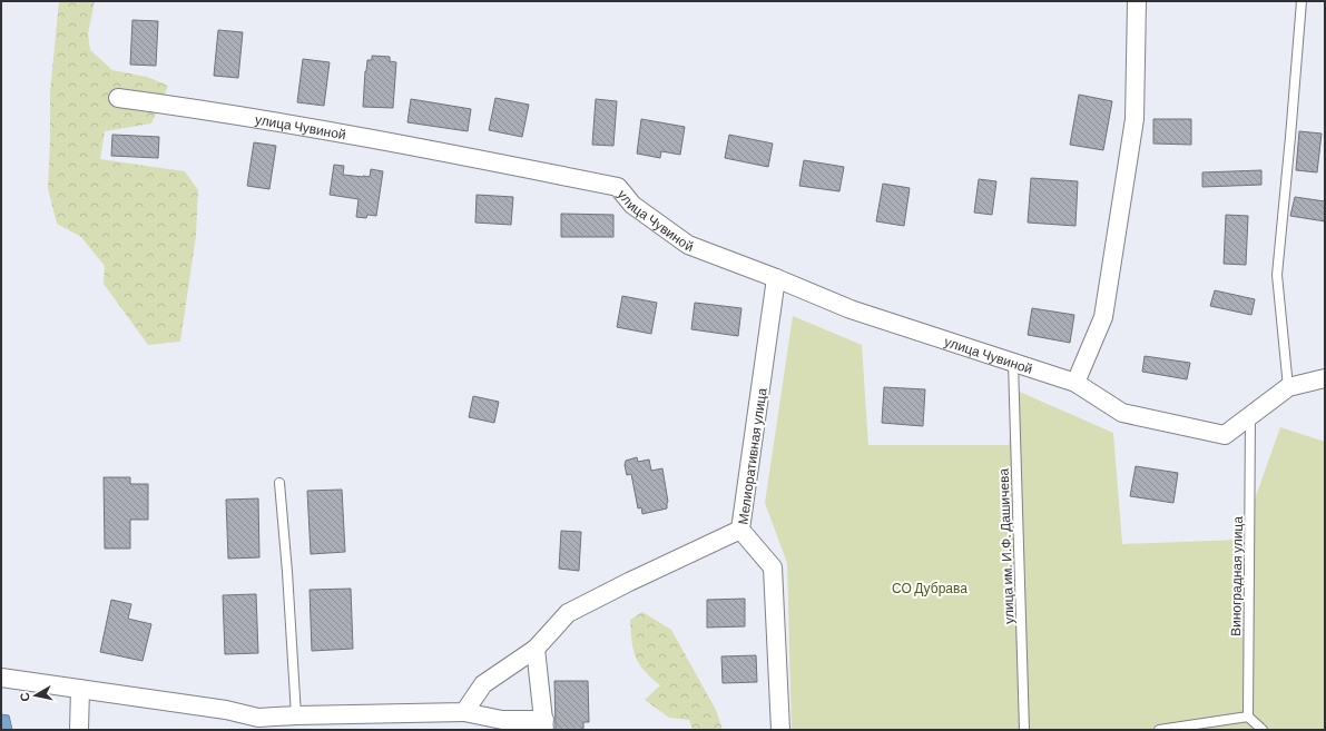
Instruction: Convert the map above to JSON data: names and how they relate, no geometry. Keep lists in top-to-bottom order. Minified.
{"streets":{"street":["улица Чувиной","Мелиоративная улица"],"lane":["улица им. И.Ф. Дашичева","Виноградная улица"]},"crossings":[["улица Чувиной","Мелиоративная улица"],["улица Чувиной","улица им. И.Ф. Дашичева"],["улица Чувиной","Виноградная улица"]],"parks":["СО Дубрава"],"north":"left"}
